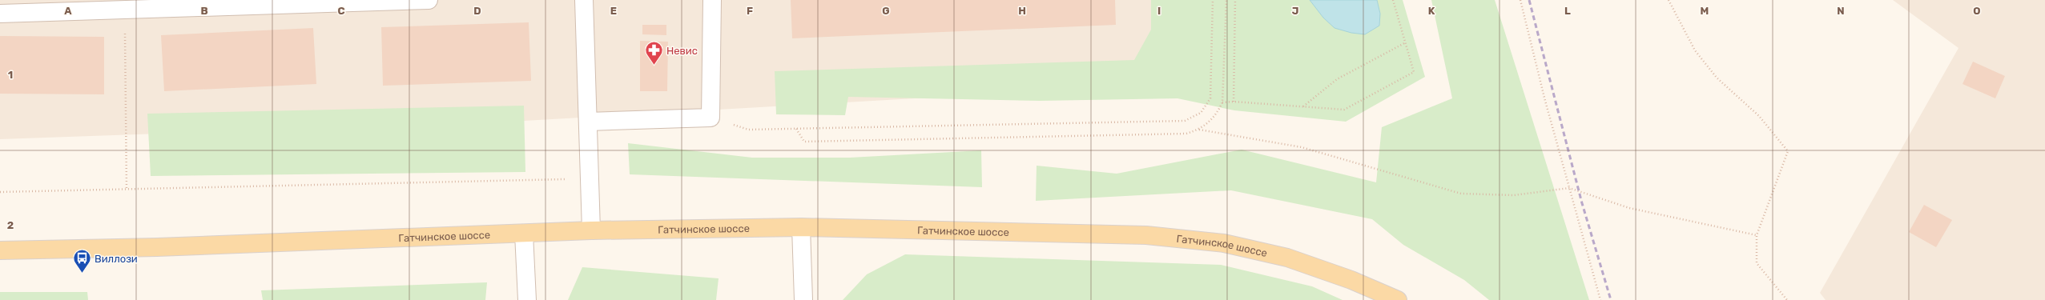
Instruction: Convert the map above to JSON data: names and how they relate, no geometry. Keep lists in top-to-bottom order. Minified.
{"streets":{"main road":["Гатчинское шоссе"]},"places":{"pharmacy":["Невис"],"bus stop":["Виллози"]},"grid":{"columns":["A","B","C","D","E","F","G","H","I","J","K","L","M","N","O"],"rows":["1","2"]}}
